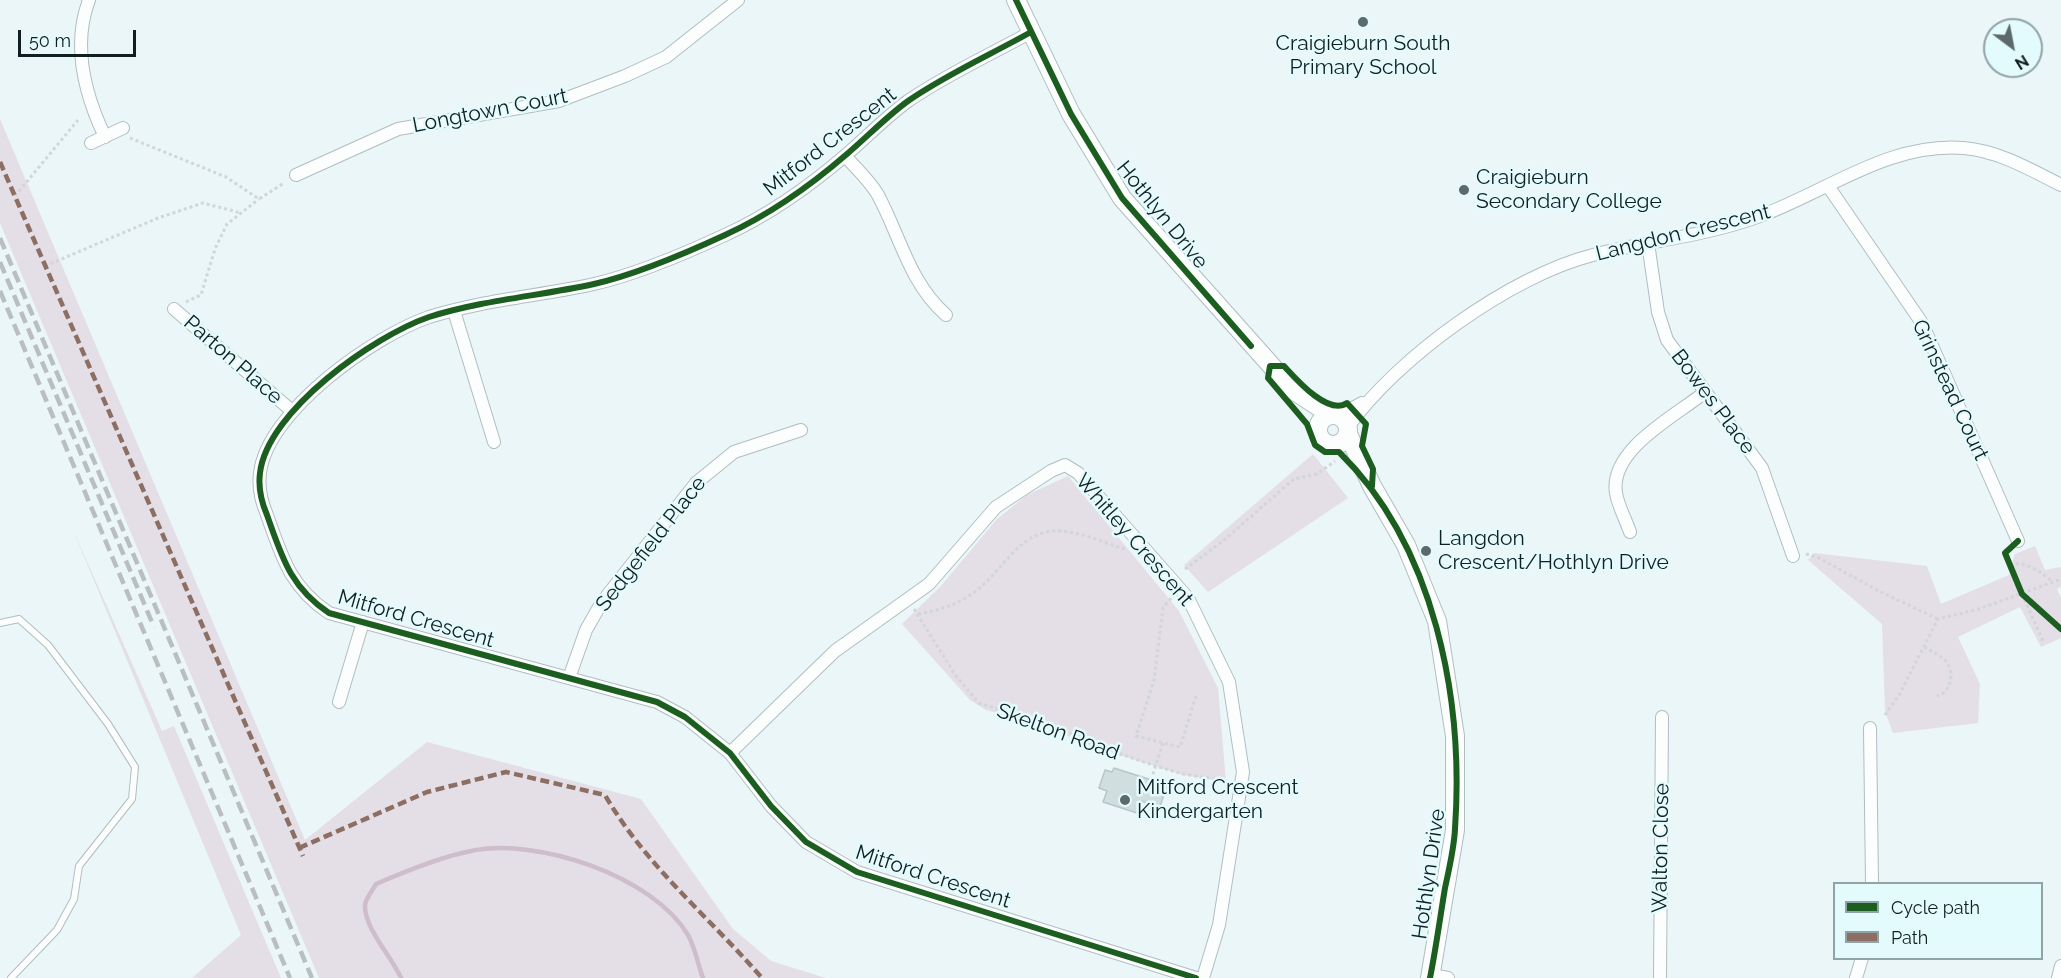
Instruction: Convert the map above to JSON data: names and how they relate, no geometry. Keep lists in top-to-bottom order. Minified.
{"streets":{"street":["Longtown Court","Mitford Crescent","Hothlyn Drive","Langdon Crescent","Parton Place","Grinstead Court","Bowes Place","Whitley Crescent","Sedgefield Place","Walton Close"],"path":["Skelton Road"]},"crossings":[["Mitford Crescent","Hothlyn Drive"],["Mitford Crescent","Parton Place"],["Mitford Crescent","Whitley Crescent"],["Mitford Crescent","Sedgefield Place"],["Hothlyn Drive","Langdon Crescent"],["Langdon Crescent","Grinstead Court"],["Langdon Crescent","Bowes Place"],["Whitley Crescent","Skelton Road"]],"places":["Craigieburn South Primary School","Craigieburn Secondary College","Langdon Crescent/Hothlyn Drive","Mitford Crescent Kindergarten"],"legend":["Cycle path","Path"],"scale_bar":"50 m","north":"bottom right"}
